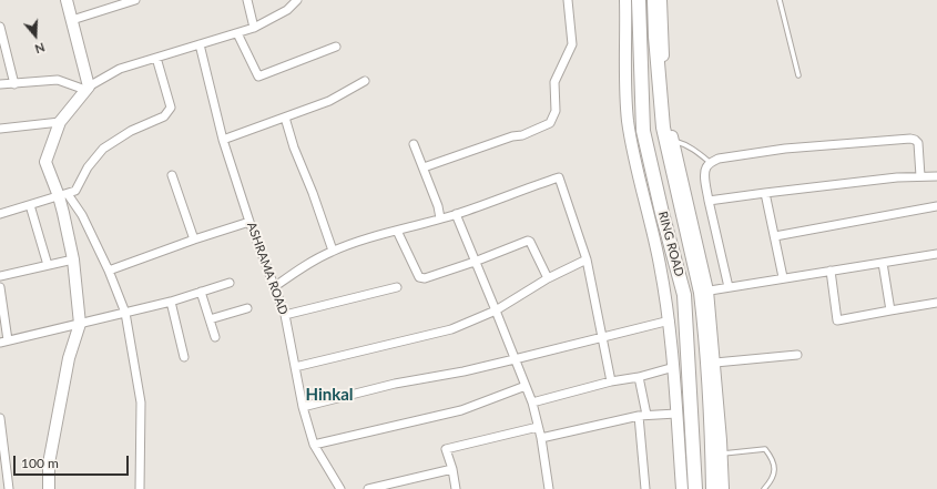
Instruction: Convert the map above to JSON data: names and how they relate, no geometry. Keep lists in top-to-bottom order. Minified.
{"streets":{"highway":["RING ROAD"],"street":["ASHRAMA ROAD"]},"districts":["Hinkal"],"scale_bar":"100 m","north":"bottom"}
